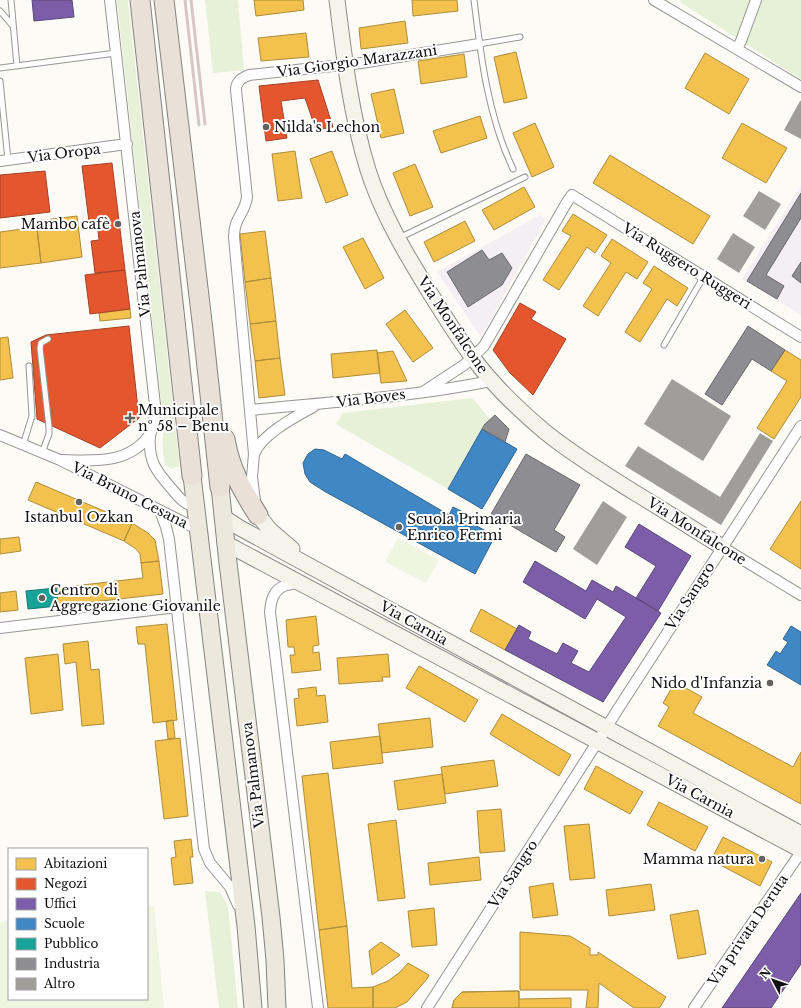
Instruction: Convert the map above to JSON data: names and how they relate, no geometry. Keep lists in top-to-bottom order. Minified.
{"streets":{"highway":["Via Palmanova"],"street":["Via Giorgio Marazzani","Via Oropa","Via Ruggero Ruggeri","Via Monfalcone","Via Boves","Via Bruno Cesana","Via Sangro","Via Carnia","Via privata Deruta"]},"crossings":[["Via Giorgio Marazzani","Via Monfalcone"],["Via Giorgio Marazzani","Via Boves"],["Via Oropa","Via Palmanova"],["Via Palmanova","Via Bruno Cesana"],["Via Palmanova","Via Carnia"],["Via Ruggero Ruggeri","Via Boves"],["Via Monfalcone","Via Boves"],["Via Monfalcone","Via Sangro"],["Via Sangro","Via Carnia"],["Via Carnia","Via privata Deruta"]],"places":{"other":["Nilda's Lechon","Mambo cafè","Istanbul Ozkan","Scuola Primaria Enrico Fermi","Centro di Aggregazione Giovanile","Nido d'Infanzia","Mamma natura"],"health":["Municipale nº 58 – Benu"]},"legend":["Abitazioni","Negozi","Uffici","Scuole","Pubblico","Industria","Altro"],"north":"top left"}
